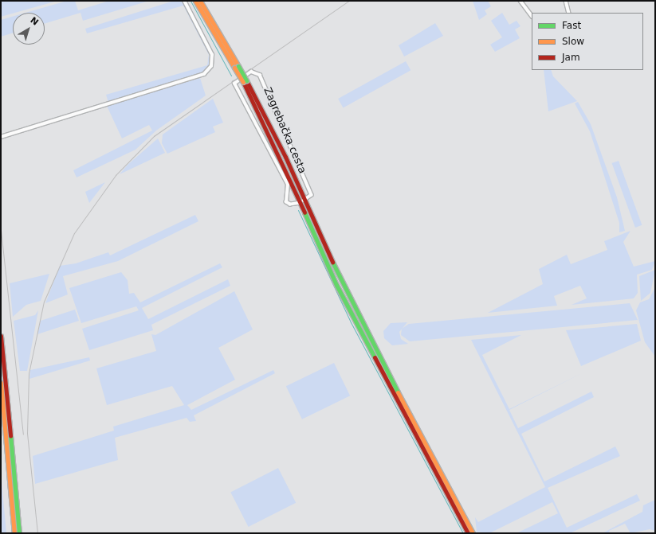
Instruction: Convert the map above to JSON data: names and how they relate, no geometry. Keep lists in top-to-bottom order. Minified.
{"streets":{"main road":["Zagrebačka cesta"]},"legend":["Fast","Slow","Jam"],"north":"top right"}
